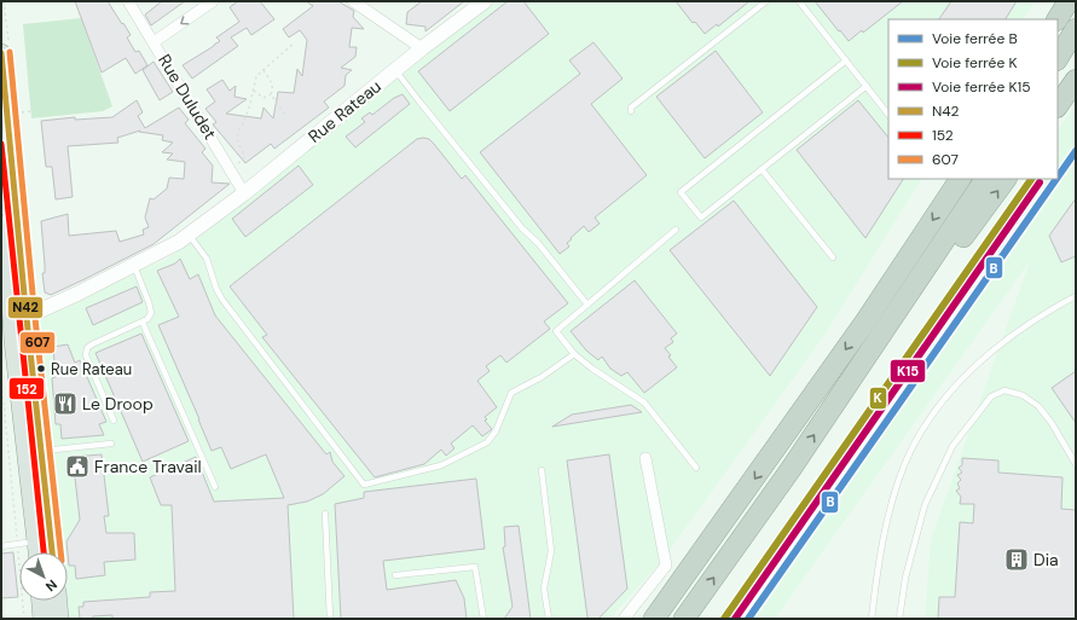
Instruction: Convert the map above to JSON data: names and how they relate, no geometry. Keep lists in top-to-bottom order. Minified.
{"streets":{"street":["Rue Duludet","Rue Rateau"]},"crossings":[["Rue Duludet","Rue Rateau"]],"places":{"other":["Rue Rateau"],"restaurant":["Le Droop"],"public building":["France Travail"],"building":["Dia"]},"lines":["transit line 607","transit line N42","transit line 152","rail line B","rail line K","rail line K15"],"legend":["Voie ferrée B","Voie ferrée K","Voie ferrée K15","N42","152","607"],"north":"bottom right"}
